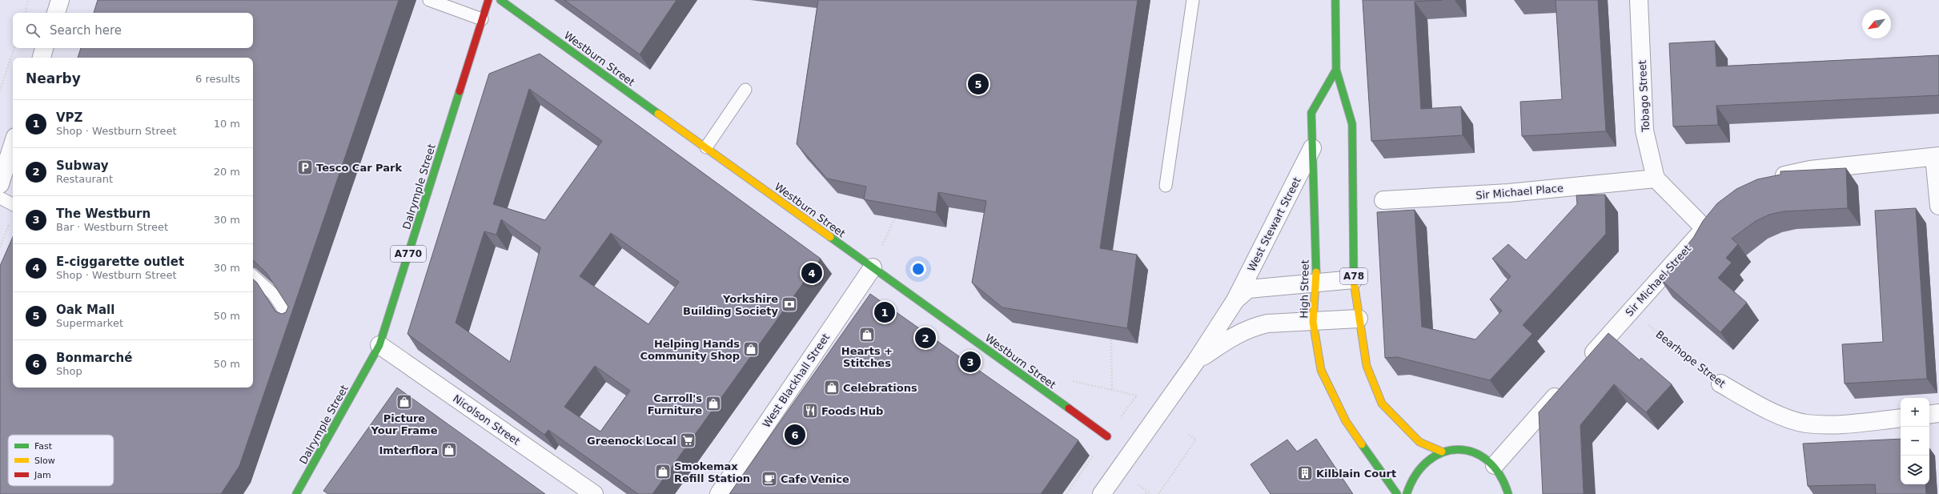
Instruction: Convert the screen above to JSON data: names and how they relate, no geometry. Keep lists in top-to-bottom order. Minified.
{"streets":{"main road":["Westburn Street","Dalrymple Street","A770","A78","High Street"],"street":["Tobago Street","Sir Michael Place","West Stewart Street","Sir Michael Street","Bearhope Street","West Blackhall Street","Nicolson Street"]},"crossings":[["Westburn Street","West Blackhall Street"],["Tobago Street","Sir Michael Place"],["Dalrymple Street","Nicolson Street"],["West Stewart Street","A78"],["West Stewart Street","High Street"],["A78","High Street"],["Sir Michael Street","Bearhope Street"]],"places":{"parking":["Tesco Car Park"],"bank":["Yorkshire Building Society"],"shop":["Hearts + Stitches","Helping Hands Community Shop","Celebrations","Picture Your Frame","Carroll's Furniture","Imterflora","Smokemax Refill Station"],"restaurant":["Foods Hub"],"supermarket":["Greenock Local"],"building":["Kilblain Court"],"cafe":["Cafe Venice"]},"legend":["Fast","Slow","Jam"],"north":"bottom left","page":{"search":"Search here","heading":["Nearby","6 results"],"pins":["5","4","1","2","3","6"],"list":[{"mark":"1","name":"VPZ","note":"Shop · Westburn Street","value":"10 m"},{"mark":"2","name":"Subway","note":"Restaurant","value":"20 m"},{"mark":"3","name":"The Westburn","note":"Bar · Westburn Street","value":"30 m"},{"mark":"4","name":"E-ciggarette outlet","note":"Shop · Westburn Street","value":"30 m"},{"mark":"5","name":"Oak Mall","note":"Supermarket","value":"50 m"},{"mark":"6","name":"Bonmarché","note":"Shop","value":"50 m"}],"map_buttons":["+","−"]}}
